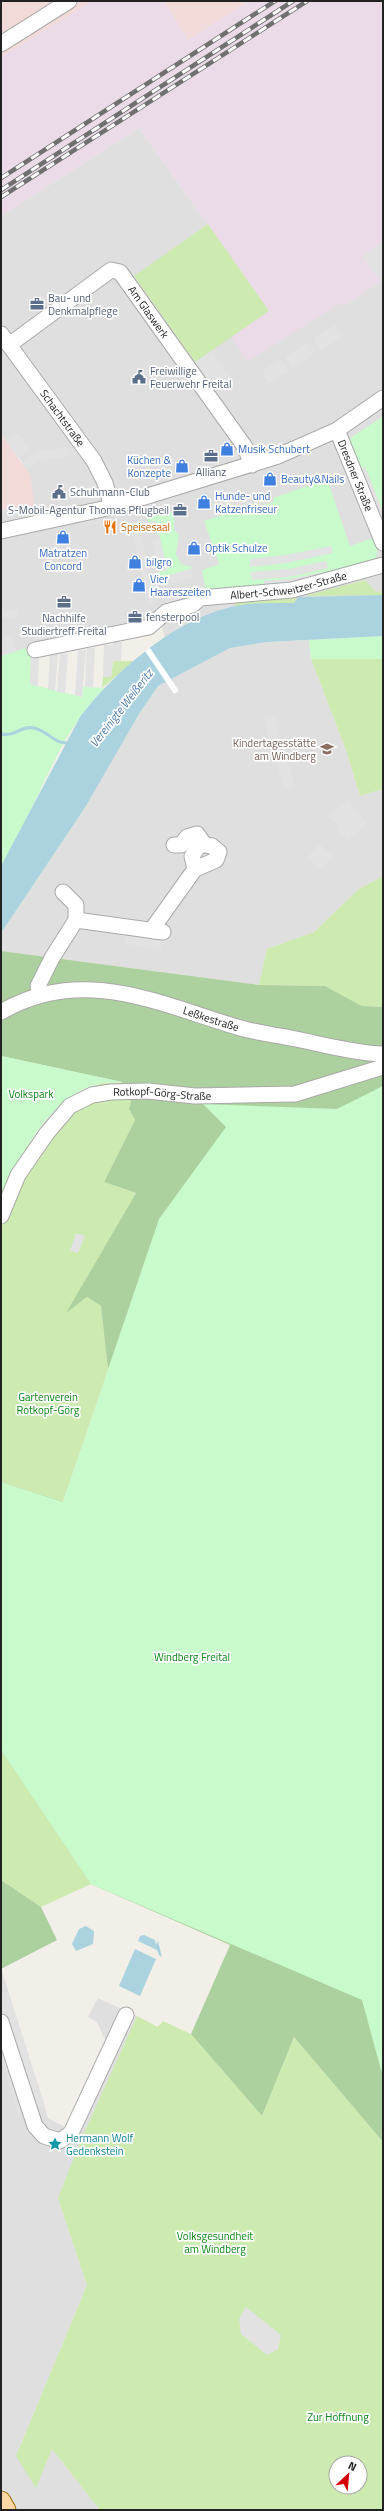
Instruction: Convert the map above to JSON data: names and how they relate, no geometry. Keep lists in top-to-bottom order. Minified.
{"streets":{"street":["Am Glaswerk","Schachtstraße","Dresdner Straße","Albert-Schweitzer-Straße","Leßkestraße","Rotkopf-Görg-Straße"]},"crossings":[["Am Glaswerk","Schachtstraße"]],"water":["Vereinigte Weißeritz"],"parks":["Volkspark","Gartenverein Rotkopf-Görg","Windberg Freital","Volksgesundheit am Windberg","Zur Hoffnung"],"places":{"office":["Bau- und Denkmalpflege","Allianz","S-Mobil-Agentur Thomas Pflugbeil","Nachhilfe Studiertreff Freital","fensterpool"],"public building":["Freiwillige Feuerwehr Freital","Schuhmann-Club"],"shop":["Musik Schubert","Küchen & Konzepte","Beauty&Nails","Hunde- und Katzenfriseur","Matratzen Concord","Optik Schulze","bilgro","Vier Haareszeiten"],"restaurant":["Speisesaal"],"school or university":["Kindertagesstätte am Windberg"],"place":["Hermann Wolf Gedenkstein"]},"north":"top right"}
